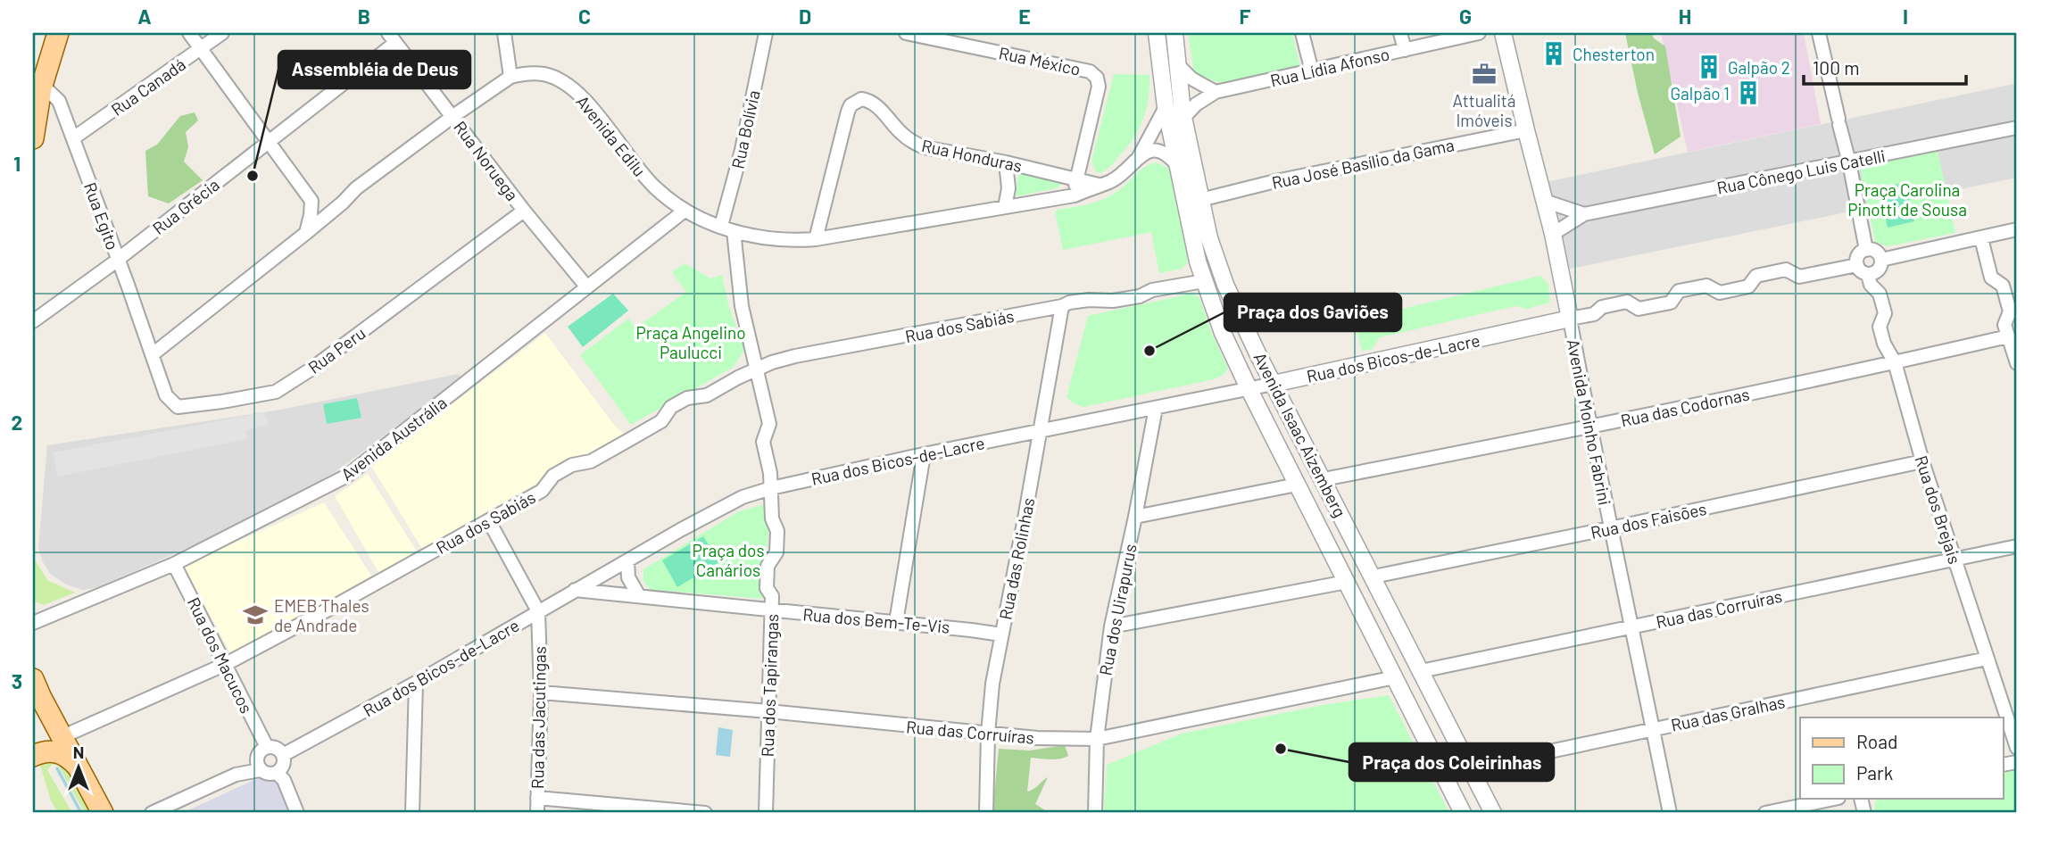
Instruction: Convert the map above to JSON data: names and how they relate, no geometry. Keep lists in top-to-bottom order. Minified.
{"streets":{"street":["Rua México","Rua Lídia Afonso","Rua Canadá","Rua Bolívia","Avenida Edilu","Rua Honduras","Rua Noruega","Rua José Basílio da Gama","Rua Cônego Luis Catelli","Rua Grécia","Rua Egito","Rua dos Sabiás","Rua Peru","Rua dos Bicos-de-Lacre","Rua das Codornas","Avenida Moinho Fabrini","Avenida Isaac Aizemberg","Avenida Austrália","Rua dos Brejais","Rua dos Faisões","Rua das Rolinhas","Rua das Corruíras","Rua dos Uirapurus","Rua dos Bem-Te-Vis","Rua dos Macucos","Rua dos Tapirangas","Rua das Gralhas","Rua das Jacutingas"]},"crossings":[["Rua México","Rua Honduras"],["Rua Lídia Afonso","Avenida Isaac Aizemberg"],["Rua Canadá","Rua Egito"],["Rua Bolívia","Avenida Edilu"],["Rua Bolívia","Rua dos Tapirangas"],["Avenida Edilu","Rua Honduras"],["Avenida Edilu","Rua Noruega"],["Avenida Edilu","Rua Egito"],["Avenida Edilu","Rua Peru"],["Avenida Edilu","Avenida Isaac Aizemberg"],["Avenida Edilu","Avenida Austrália"],["Avenida Edilu","Rua dos Tapirangas"],["Rua Noruega","Rua Grécia"],["Rua Noruega","Rua Peru"],["Rua Noruega","Avenida Austrália"],["Rua José Basílio da Gama","Avenida Moinho Fabrini"],["Rua José Basílio da Gama","Avenida Isaac Aizemberg"],["Rua Cônego Luis Catelli","Avenida Moinho Fabrini"],["Rua Grécia","Rua Egito"],["Rua Egito","Rua Peru"],["Rua dos Sabiás","Avenida Isaac Aizemberg"],["Rua dos Sabiás","Rua das Rolinhas"],["Rua dos Sabiás","Rua dos Macucos"],["Rua dos Sabiás","Rua dos Tapirangas"],["Rua dos Sabiás","Rua das Jacutingas"],["Rua dos Bicos-de-Lacre","Avenida Moinho Fabrini"],["Rua dos Bicos-de-Lacre","Avenida Isaac Aizemberg"],["Rua dos Bicos-de-Lacre","Rua das Rolinhas"],["Rua dos Bicos-de-Lacre","Rua dos Uirapurus"],["Rua dos Bicos-de-Lacre","Rua dos Bem-Te-Vis"],["Rua dos Bicos-de-Lacre","Rua dos Macucos"],["Rua dos Bicos-de-Lacre","Rua dos Tapirangas"],["Rua dos Bicos-de-Lacre","Rua das Jacutingas"],["Rua das Codornas","Avenida Moinho Fabrini"],["Rua das Codornas","Avenida Isaac Aizemberg"],["Rua das Codornas","Rua dos Brejais"],["Avenida Moinho Fabrini","Rua dos Faisões"],["Avenida Moinho Fabrini","Rua das Corruíras"],["Avenida Moinho Fabrini","Rua das Gralhas"],["Avenida Isaac Aizemberg","Rua dos Faisões"],["Avenida Isaac Aizemberg","Rua das Corruíras"],["Avenida Isaac Aizemberg","Rua das Gralhas"],["Avenida Austrália","Rua dos Macucos"],["Rua dos Brejais","Rua dos Faisões"],["Rua dos Brejais","Rua das Corruíras"],["Rua dos Brejais","Rua das Gralhas"],["Rua das Rolinhas","Rua das Corruíras"],["Rua das Rolinhas","Rua dos Bem-Te-Vis"],["Rua das Corruíras","Rua dos Uirapurus"],["Rua das Corruíras","Rua dos Tapirangas"],["Rua das Corruíras","Rua das Jacutingas"],["Rua dos Bem-Te-Vis","Rua dos Tapirangas"]],"parks":["Praça Carolina Pinotti de Sousa","Praça Angelino Paulucci","Praça dos Canários"],"places":{"building":["Chesterton","Galpão 2","Galpão 1"],"office":["Attualitá Imóveis"],"other":["Assembléia de Deus","Praça dos Gaviões","Praça dos Coleirinhas"],"school or university":["EMEB Thales de Andrade"]},"legend":["Road","Park"],"scale_bar":"100 m","north":"top","grid":{"columns":["A","B","C","D","E","F","G","H","I"],"rows":["1","2","3"]}}
